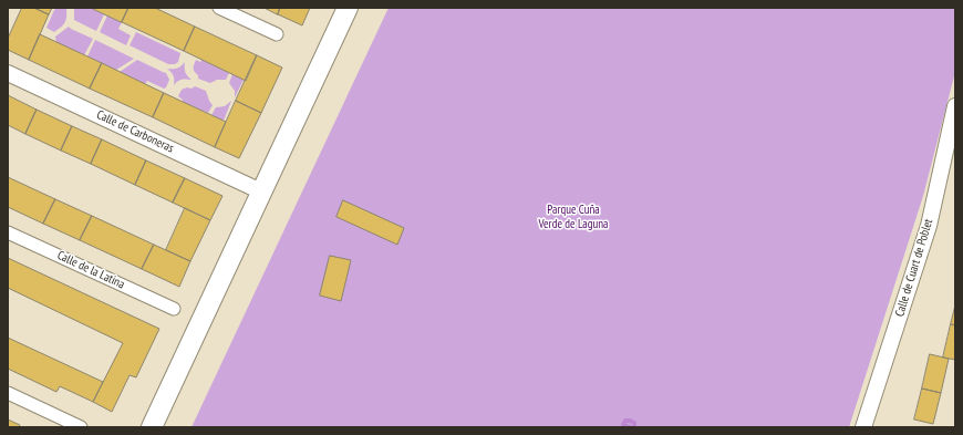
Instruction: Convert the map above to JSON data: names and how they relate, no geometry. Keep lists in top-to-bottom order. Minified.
{"streets":{"street":["Calle de Carboneras","Calle de Cuart de Poblet","Calle de la Latina"]},"parks":["Parque Cuña Verde de Laguna"]}
